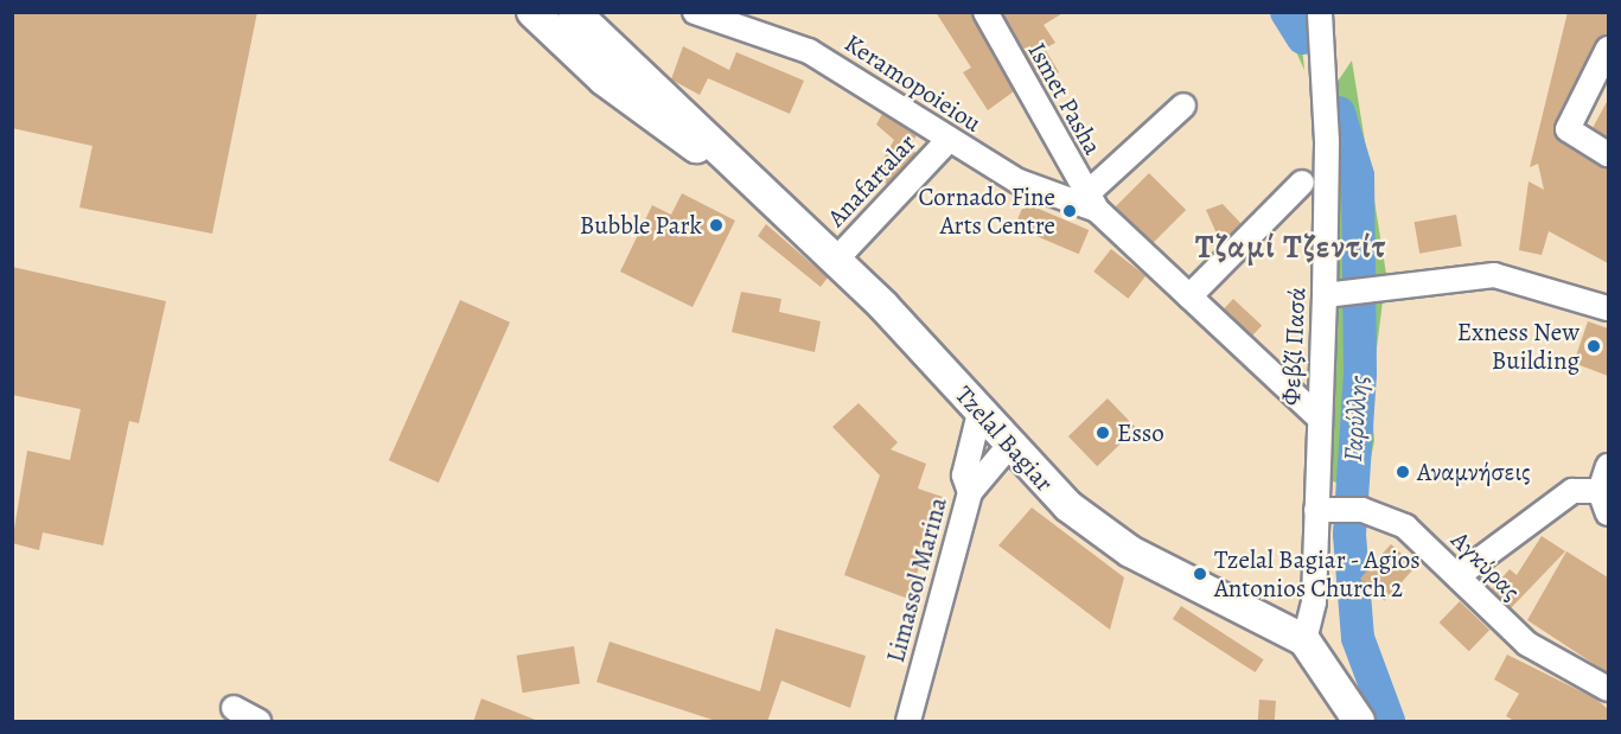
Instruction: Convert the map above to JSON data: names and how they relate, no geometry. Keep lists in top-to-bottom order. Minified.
{"streets":{"main road":["Tzelal Bagiar"],"street":["Keramopoieiou","Ismet Pasha","Anafartalar","Φεβζί Πασά","Αγκύρας","Limassol Marina"]},"crossings":[["Keramopoieiou","Ismet Pasha"],["Keramopoieiou","Anafartalar"],["Anafartalar","Tzelal Bagiar"],["Φεβζί Πασά","Tzelal Bagiar"],["Φεβζί Πασά","Αγκύρας"],["Tzelal Bagiar","Limassol Marina"]],"districts":["Τζαμί Τζεντίτ"],"water":["Γαρύλλης"],"places":["Cornado Fine Arts Centre","Bubble Park","Exness New Building","Esso","Αναμνήσεις","Tzelal Bagiar - Agios Antonios Church 2"]}
